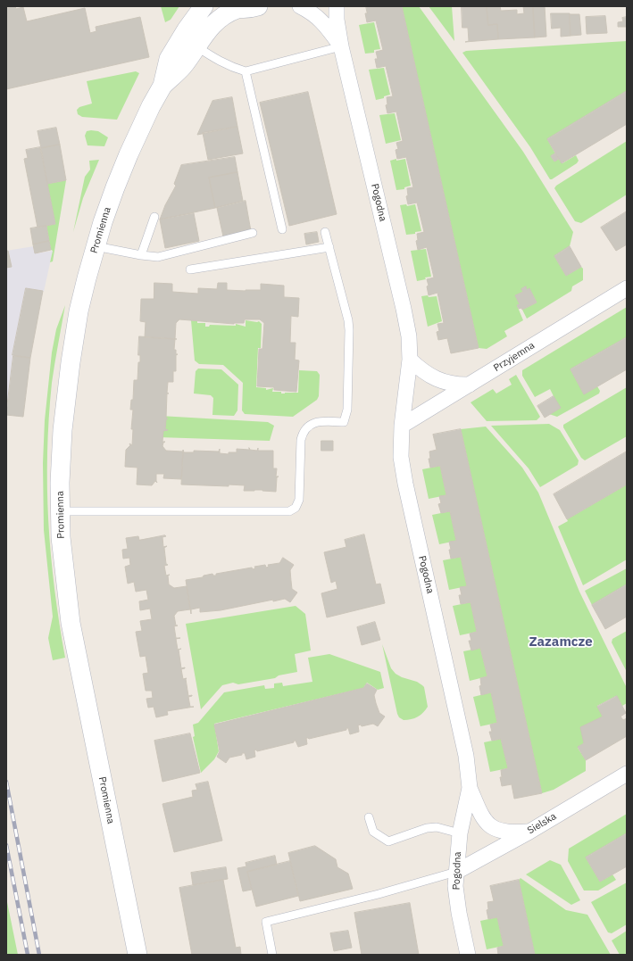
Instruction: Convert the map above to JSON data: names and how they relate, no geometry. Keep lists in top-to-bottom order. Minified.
{"streets":{"street":["Pogodna","Promienna","Przyjemna","Sielska"]},"crossings":[["Pogodna","Przyjemna"],["Pogodna","Sielska"]],"districts":["Zazamcze"]}
